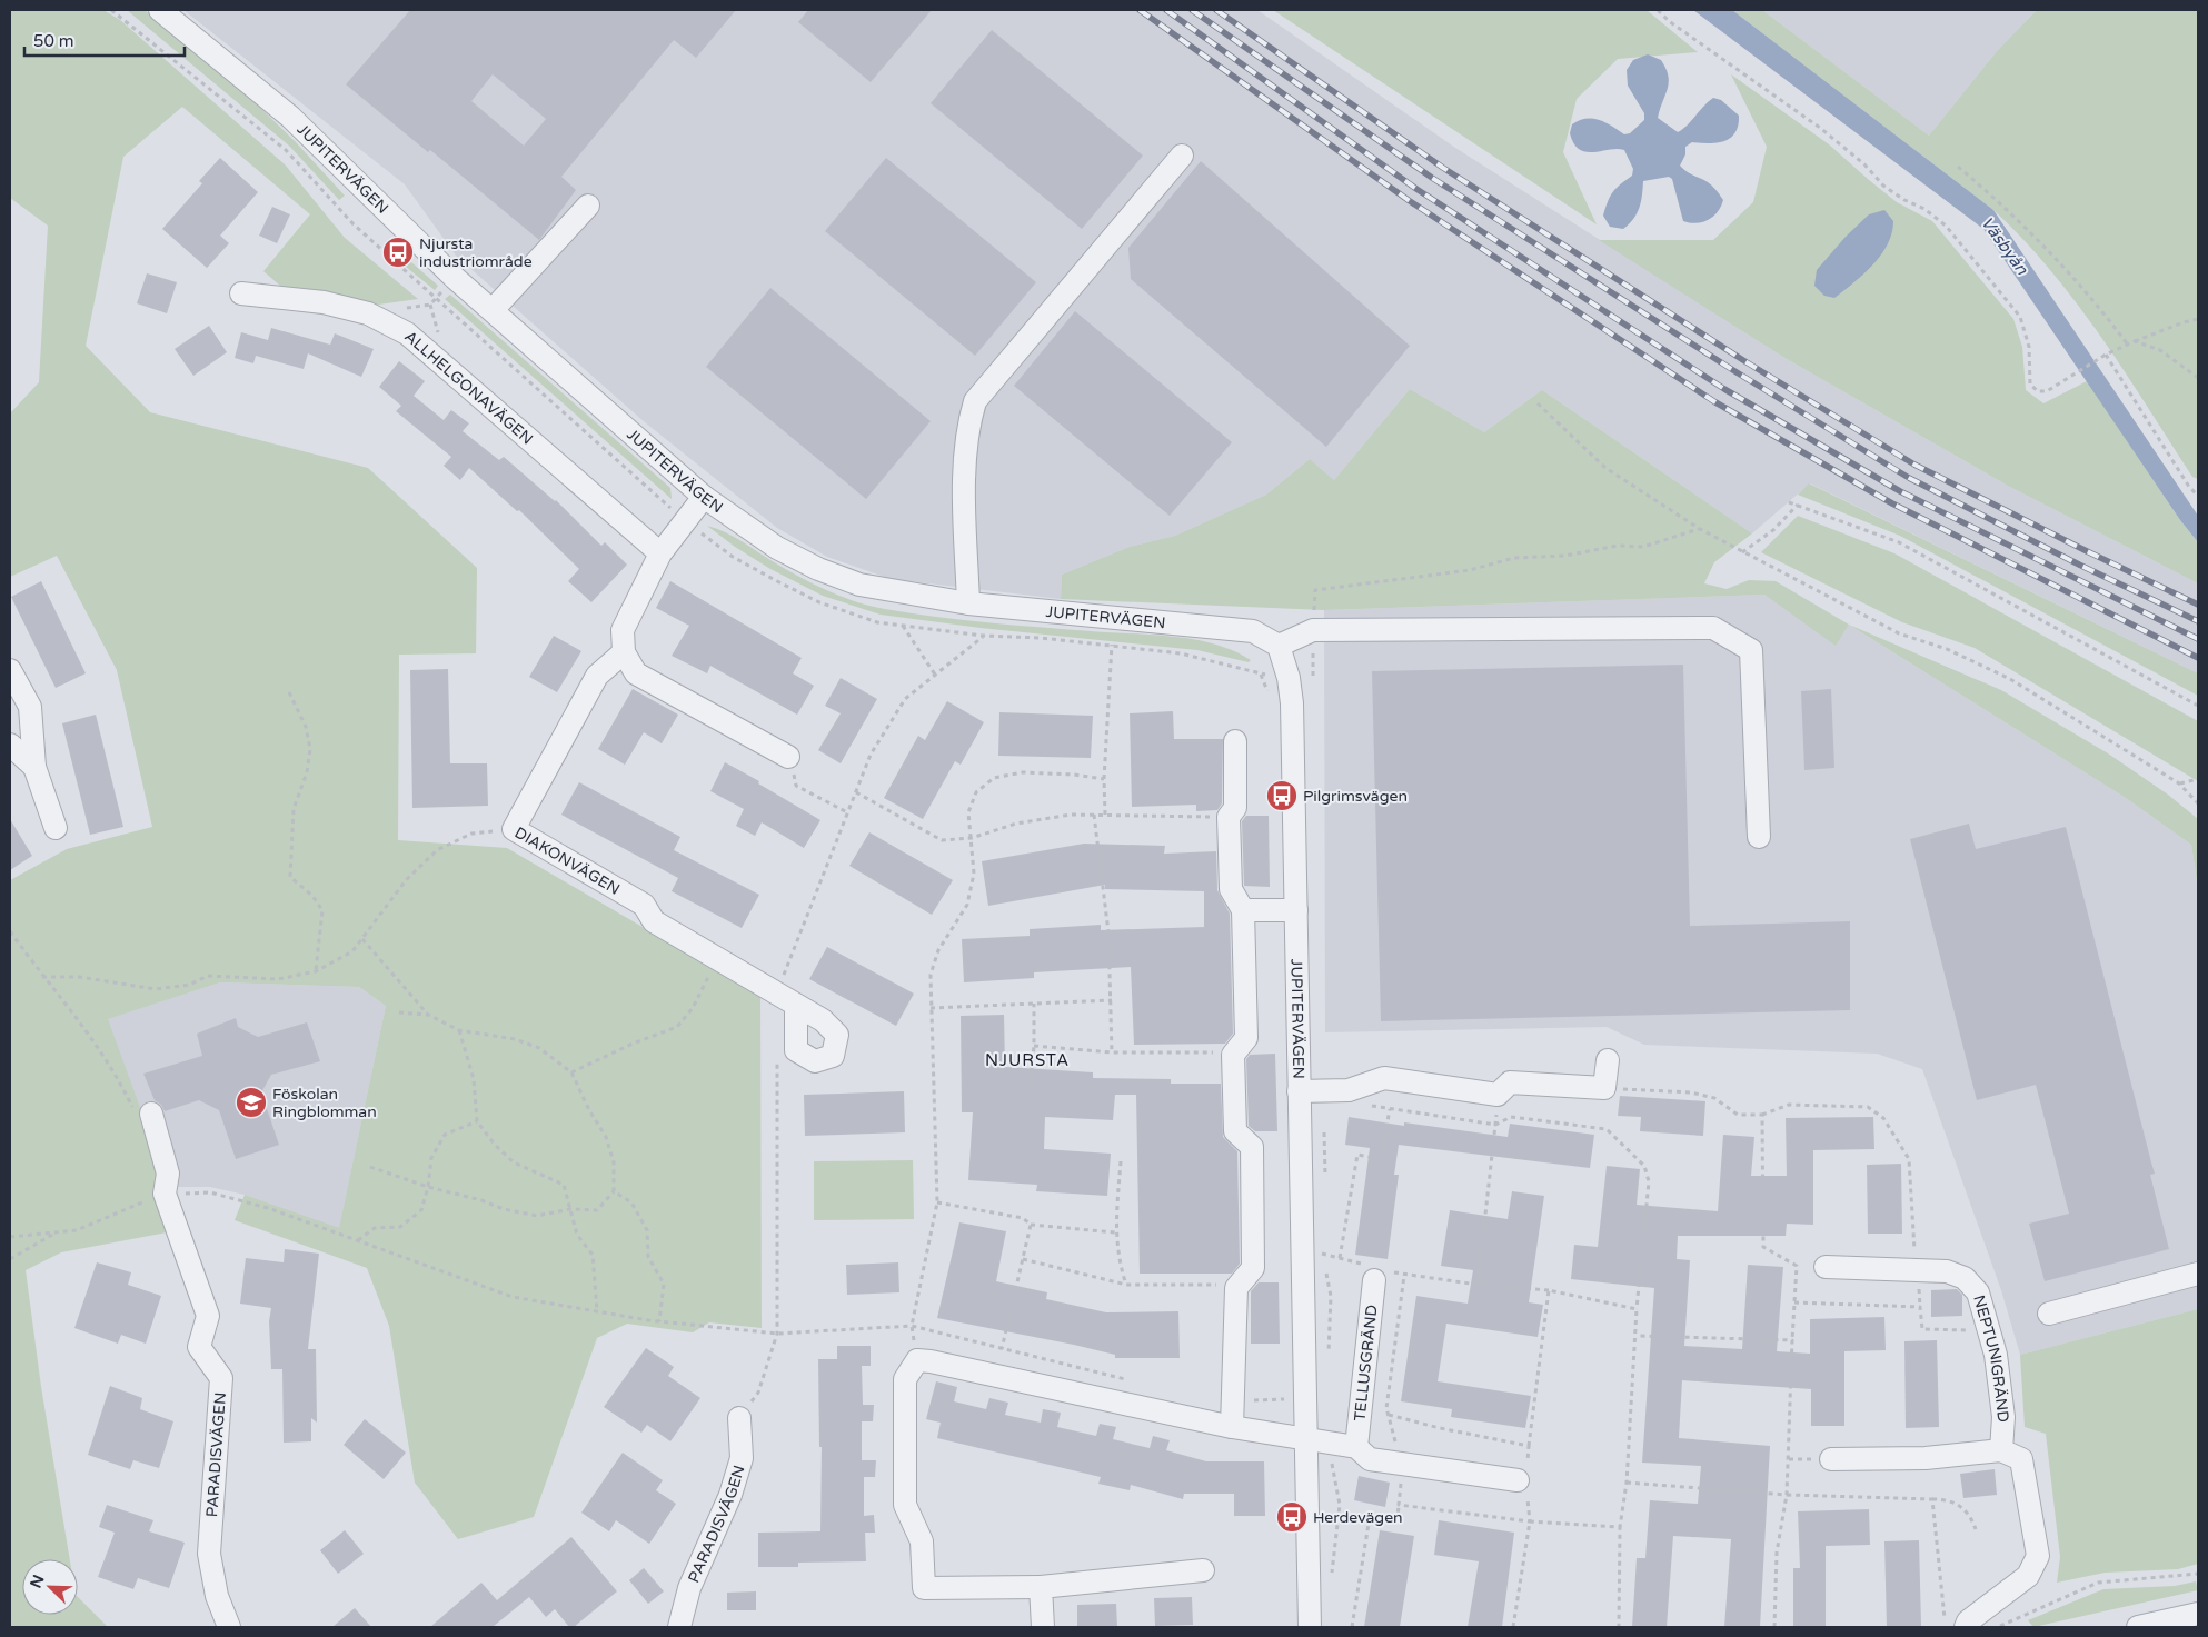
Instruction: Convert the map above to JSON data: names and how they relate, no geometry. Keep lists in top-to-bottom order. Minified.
{"streets":{"street":["JUPITERVÄGEN","ALLHELGONAVÄGEN","DIAKONVÄGEN","NEPTUNIGRÄND","TELLUSGRÄND","PARADISVÄGEN"]},"districts":["NJURSTA"],"water":["Väsbyån"],"places":{"bus stop":["Njursta industriområde","Pilgrimsvägen","Herdevägen"],"school or university":["Föskolan Ringblomman"]},"scale_bar":"50 m","north":"top left"}
